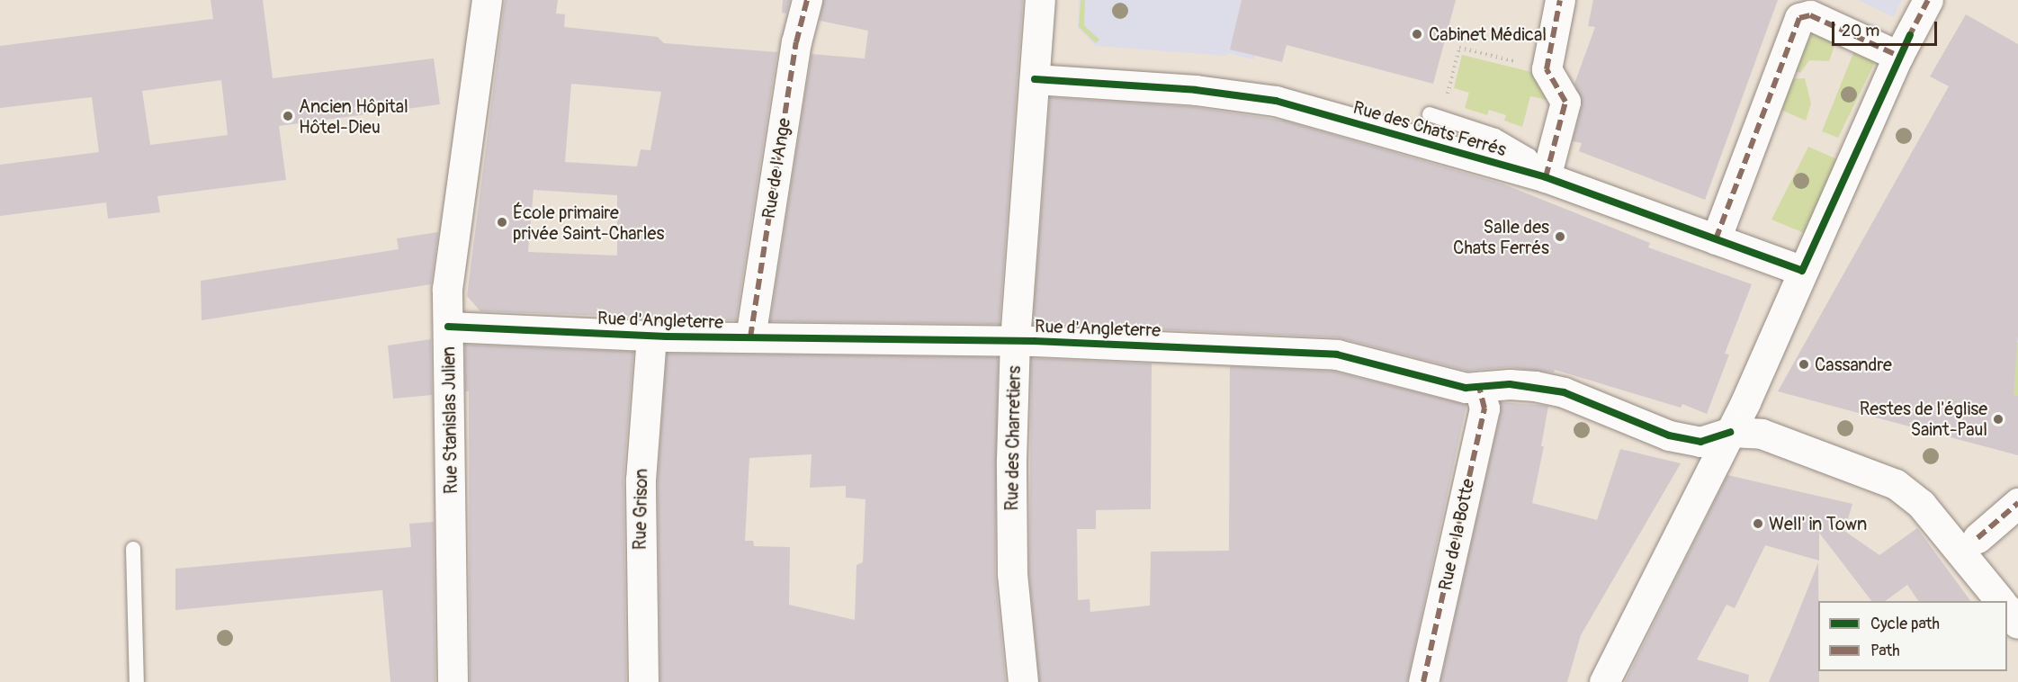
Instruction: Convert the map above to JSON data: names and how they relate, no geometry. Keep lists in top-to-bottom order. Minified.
{"streets":{"street":["Rue des Chats Ferrés","Rue de l'Ange","Rue d'Angleterre","Rue Stanislas Julien","Rue des Charretiers","Rue Grison","Rue de la Botte"]},"crossings":[["Rue des Chats Ferrés","Rue des Charretiers"],["Rue de l'Ange","Rue d'Angleterre"],["Rue d'Angleterre","Rue Stanislas Julien"],["Rue d'Angleterre","Rue des Charretiers"],["Rue d'Angleterre","Rue Grison"],["Rue d'Angleterre","Rue de la Botte"]],"places":["Cabinet Médical","Ancien Hôpital Hôtel-Dieu","École primaire privée Saint-Charles","Salle des Chats Ferrés","Cassandre","Restes de l'église Saint-Paul","Well' in Town"],"legend":["Cycle path","Path"],"scale_bar":"20 m"}
